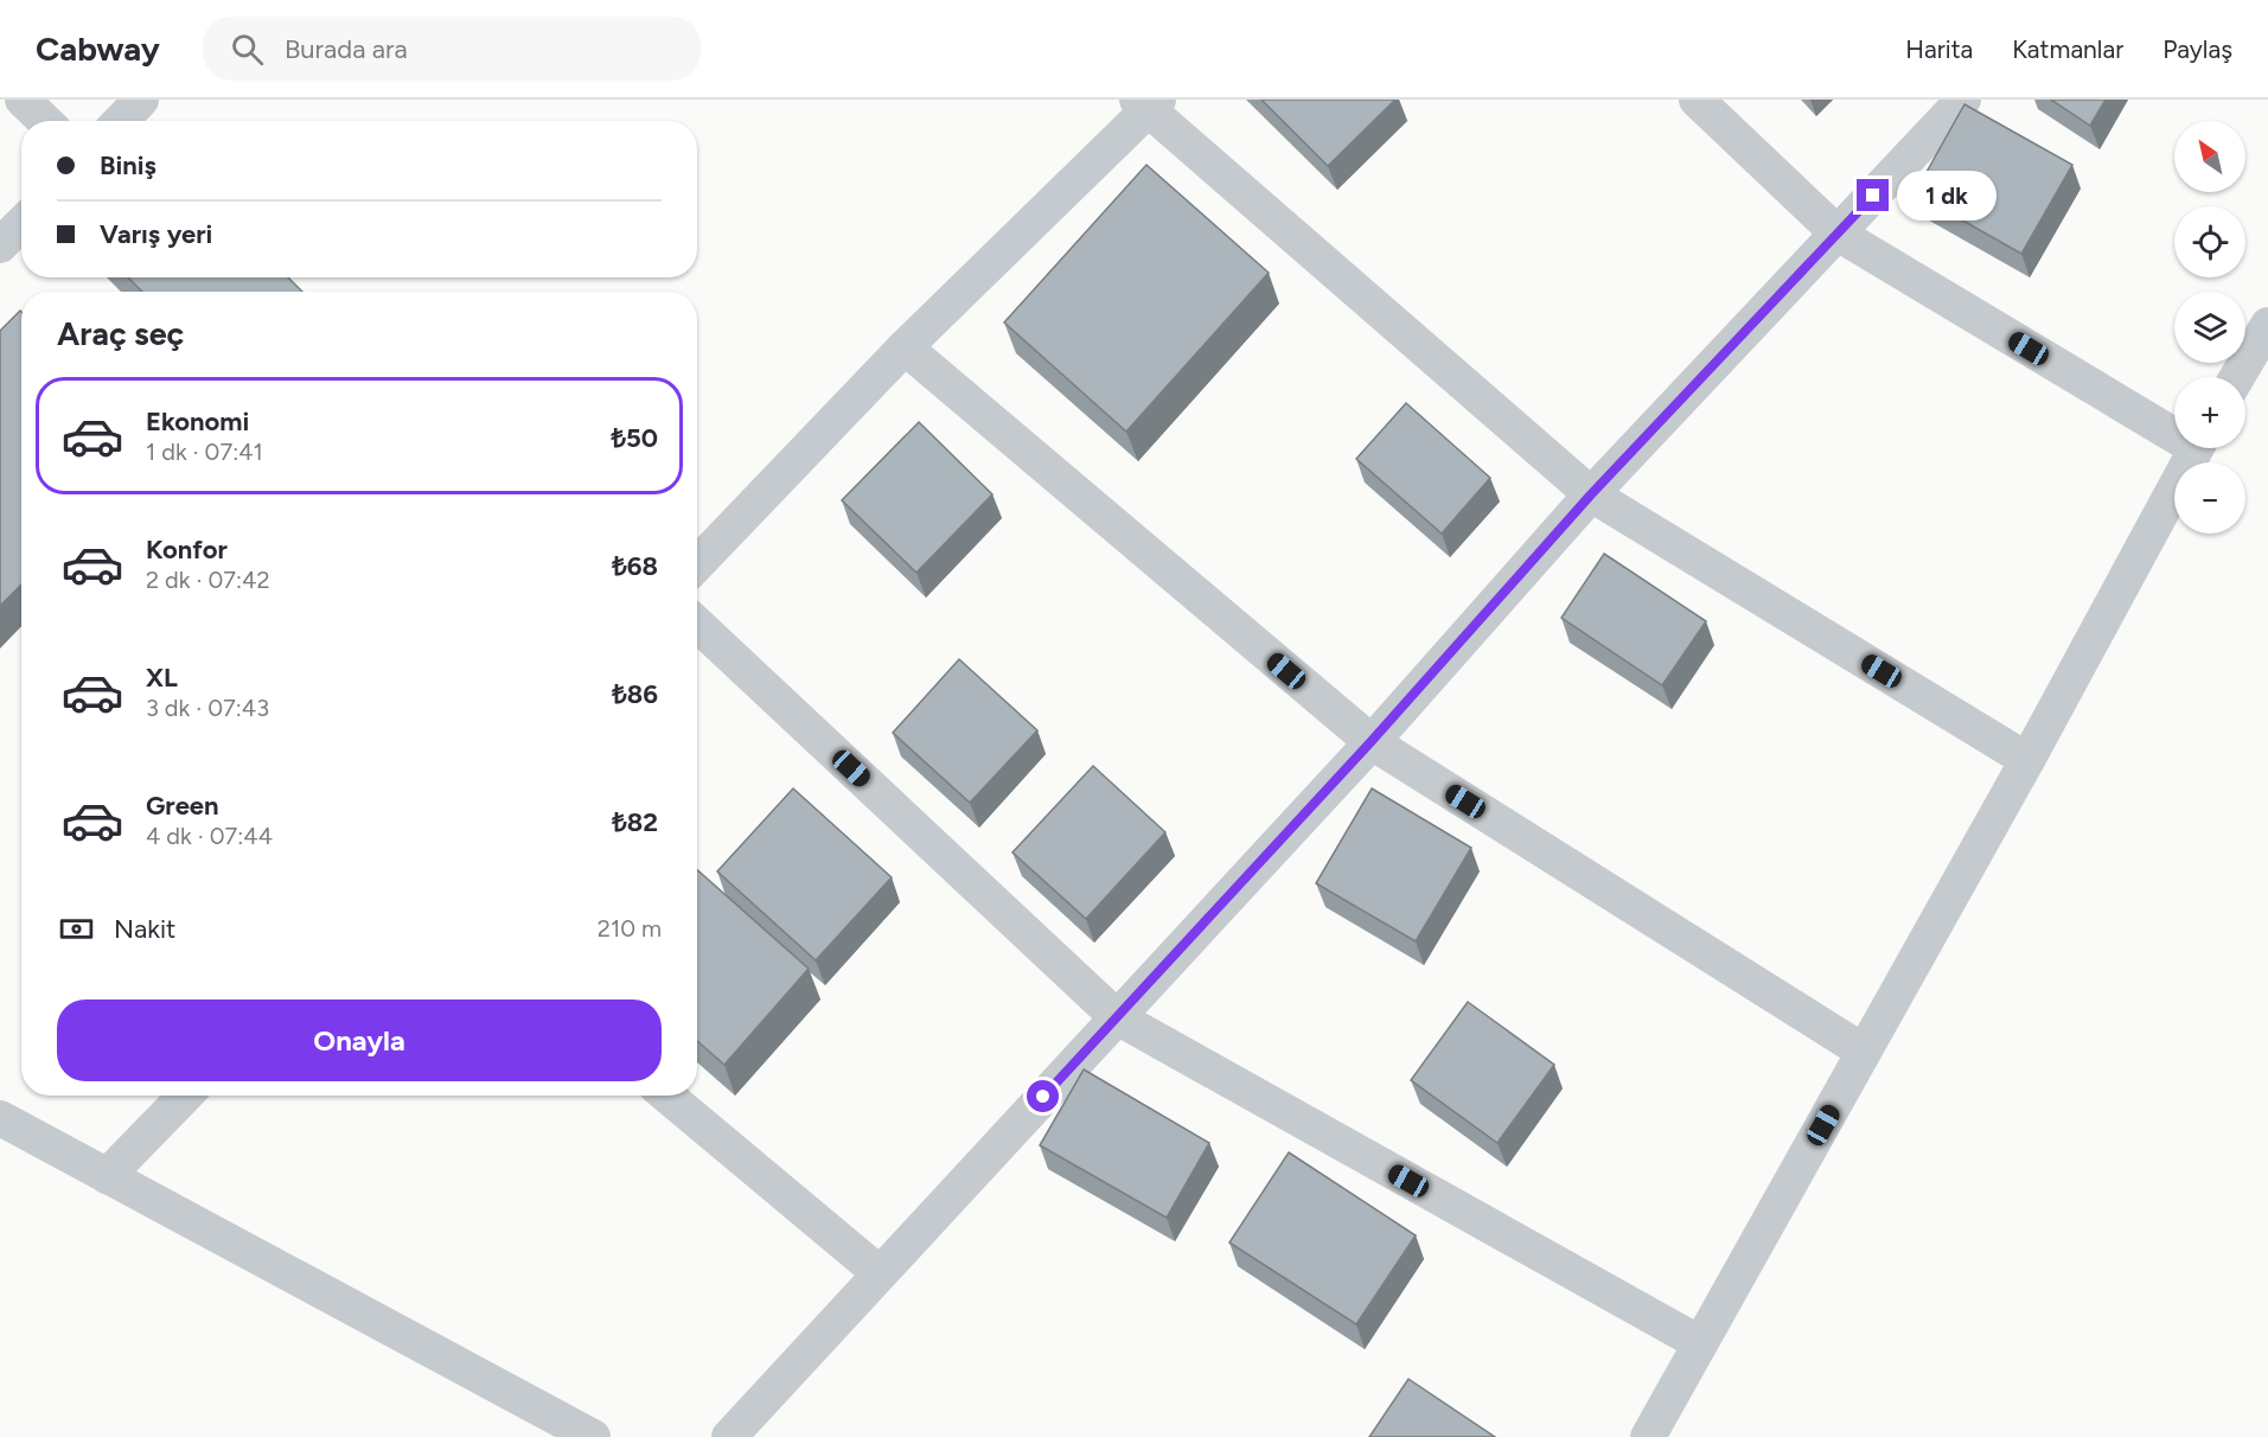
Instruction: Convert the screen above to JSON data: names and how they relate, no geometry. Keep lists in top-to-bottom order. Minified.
{"north":"top left","page":{"header":"Cabway","search":"Burada ara","nav":["Harita","Katmanlar","Paylaş"],"map_buttons":["+","−"],"banner":["Biniş","Varış yeri"],"bubble":"1 dk","heading":"Araç seç","list":[{"name":"Ekonomi","note":"1 dk · 07:41","value":"₺50"},{"name":"Konfor","note":"2 dk · 07:42","value":"₺68"},{"name":"XL","note":"3 dk · 07:43","value":"₺86"},{"name":"Green","note":"4 dk · 07:44","value":"₺82"}],"pay":["Nakit","210 m"],"buttons":"Onayla"}}
